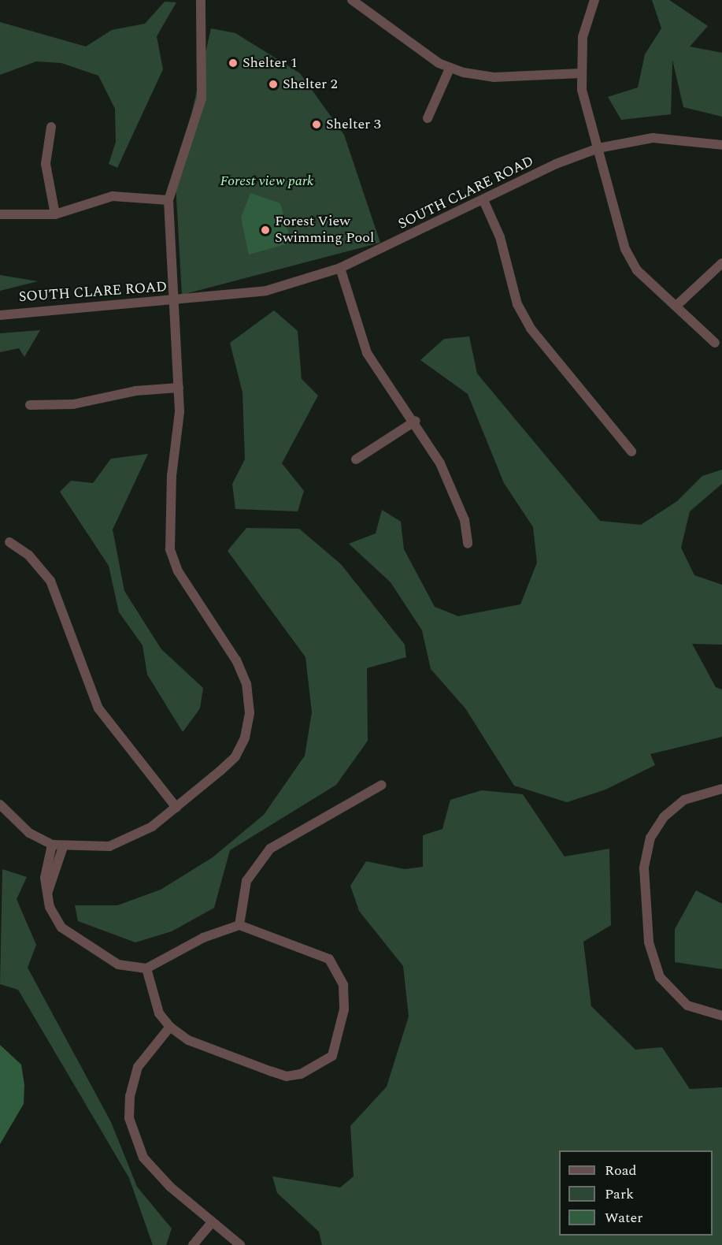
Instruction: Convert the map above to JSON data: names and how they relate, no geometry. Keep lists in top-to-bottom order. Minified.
{"streets":{"street":["SOUTH CLARE ROAD"]},"parks":["Forest view park"],"places":["Shelter 1","Shelter 2","Shelter 3","Forest View Swimming Pool"],"legend":["Road","Park","Water"]}
